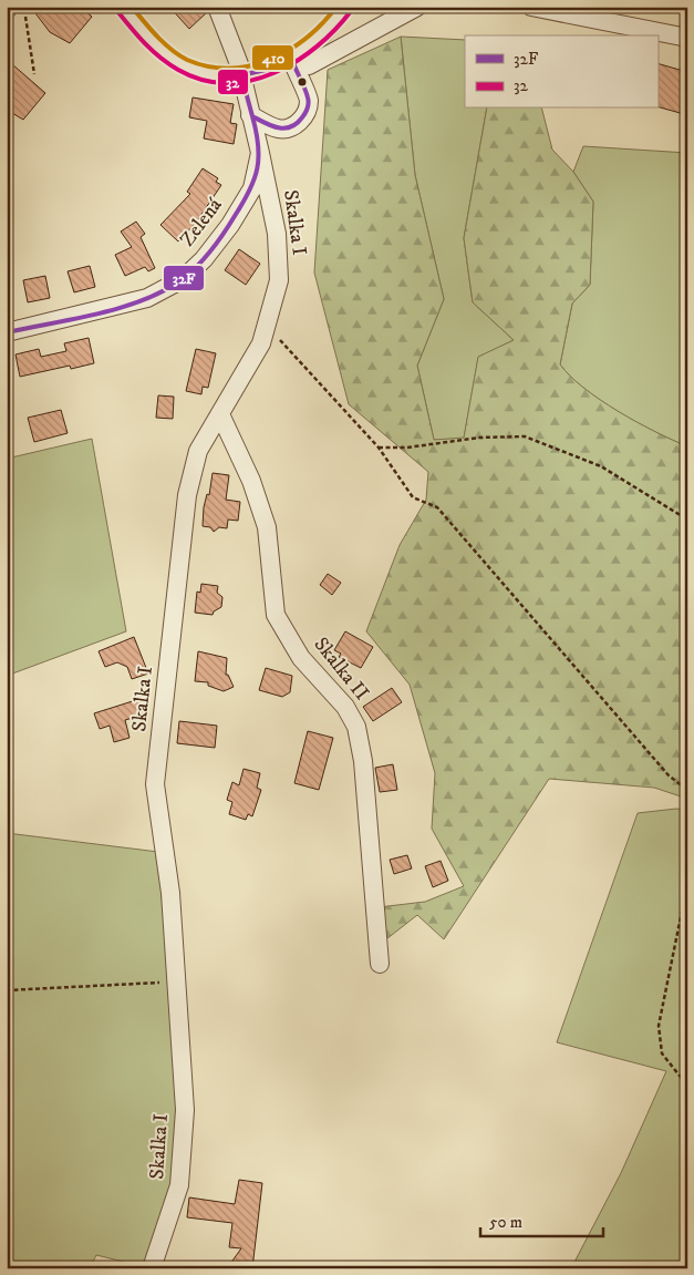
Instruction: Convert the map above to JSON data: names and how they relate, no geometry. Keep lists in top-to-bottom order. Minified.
{"streets":{"street":["Zelená","Skalka I","Skalka II"]},"crossings":[["Zelená","Skalka I"],["Skalka I","Skalka II"]],"lines":["transit line 410","transit line 32","transit line 32F"],"legend":["32F","32"],"scale_bar":"50 m"}
